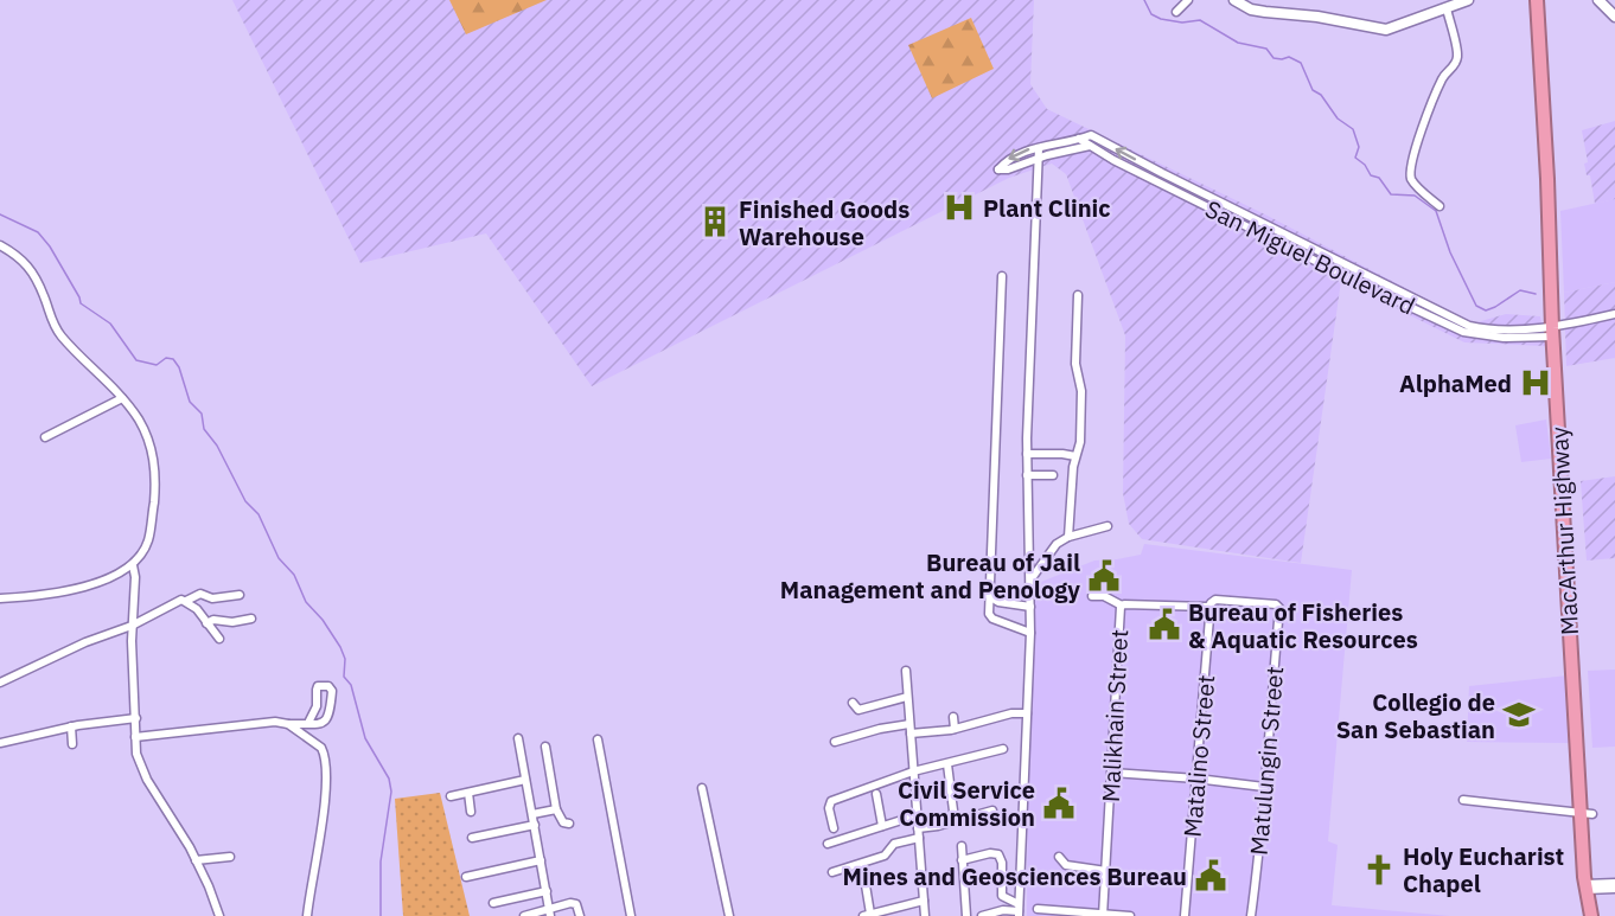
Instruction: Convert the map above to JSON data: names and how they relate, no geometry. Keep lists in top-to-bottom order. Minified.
{"streets":{"highway":["MacArthur Highway"],"street":["San Miguel Boulevard","Malikhain Street","Matalino Street","Matulungin Street"]},"crossings":[["San Miguel Boulevard","MacArthur Highway"],["Malikhain Street","Matalino Street"],["Malikhain Street","Matulungin Street"]],"places":{"hospital":["Plant Clinic","AlphaMed"],"building":["Finished Goods Warehouse"],"public building":["Bureau of Jail Management and Penology","Bureau of Fisheries & Aquatic Resources","Civil Service Commission","Mines and Geosciences Bureau"],"school or university":["Collegio de San Sebastian"],"church":["Holy Eucharist Chapel"]}}
